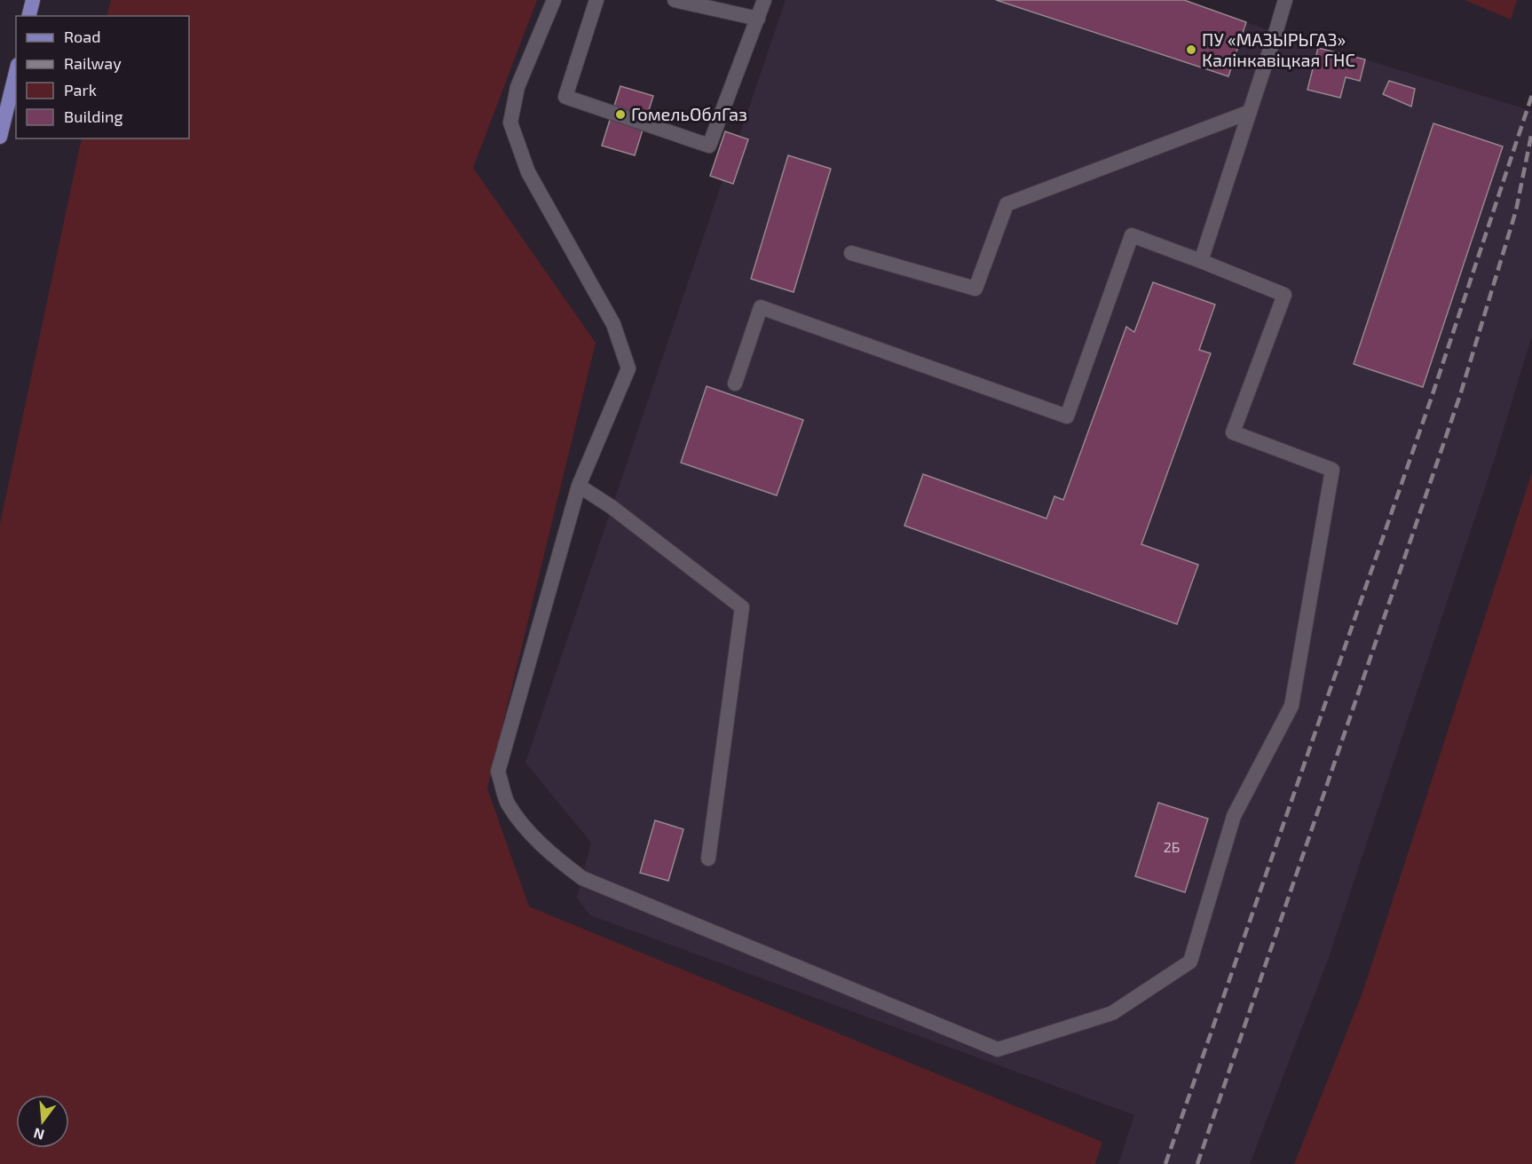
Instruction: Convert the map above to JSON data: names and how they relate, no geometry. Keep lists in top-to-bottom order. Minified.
{"places":["ПУ «МАЗЫРЬГАЗ» Калінкавіцкая ГНС","ГомельОблГаз"],"house_numbers":["2Б"],"legend":["Road","Railway","Park","Building"],"north":"bottom"}
